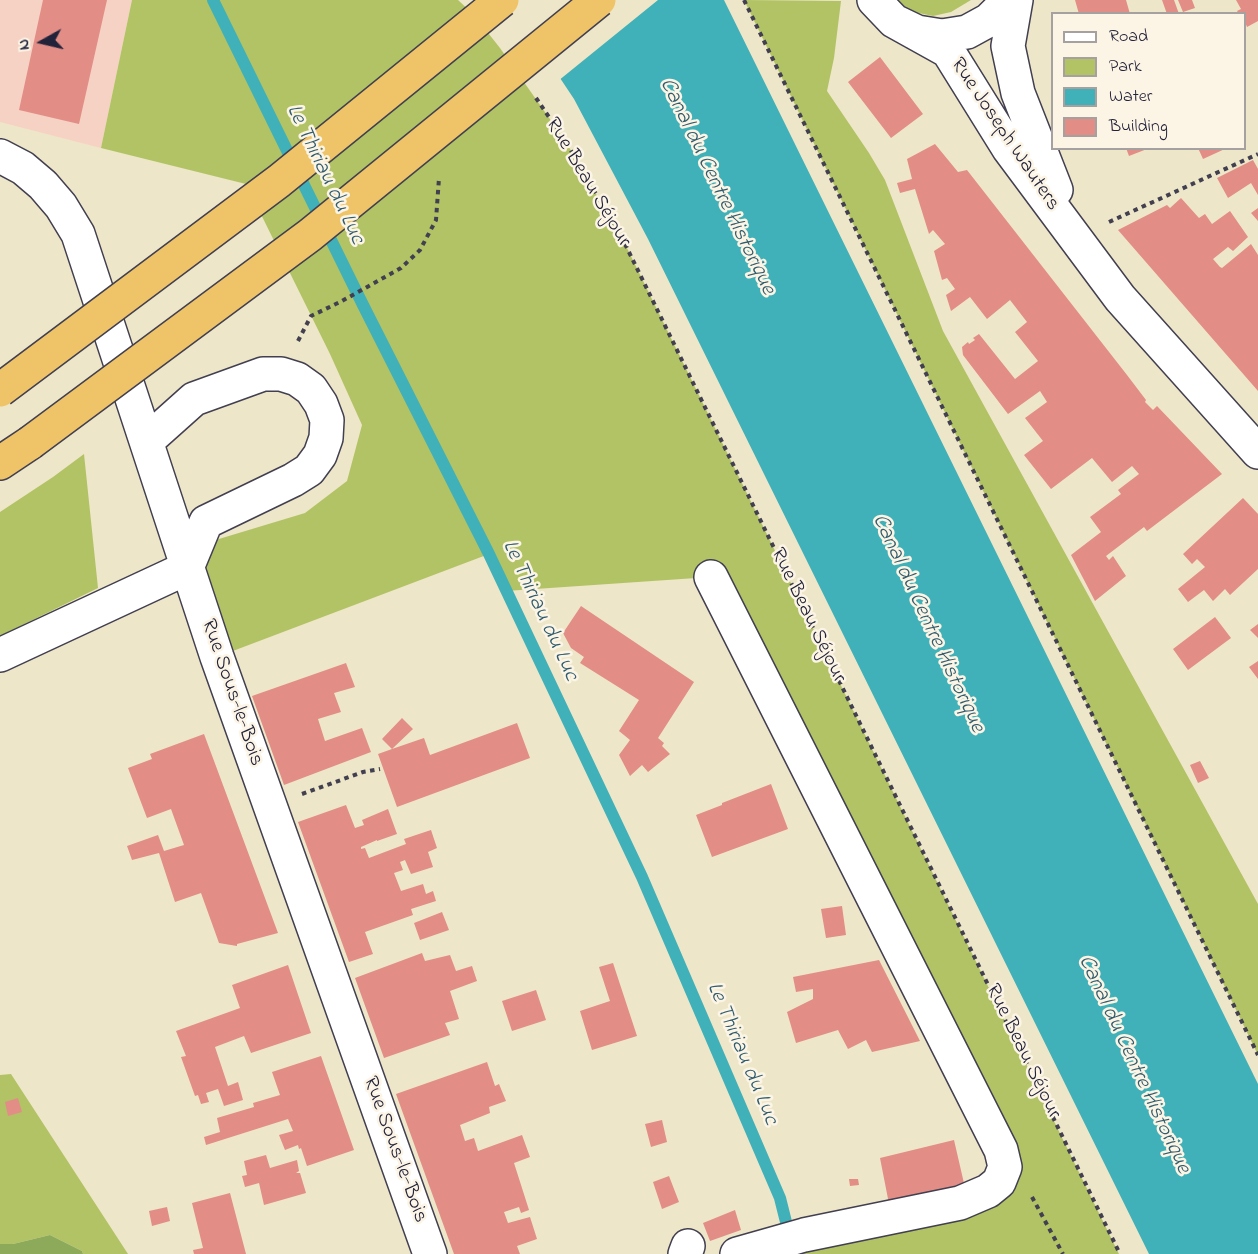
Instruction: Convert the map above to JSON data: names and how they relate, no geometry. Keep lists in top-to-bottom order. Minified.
{"streets":{"street":["Rue Joseph Wauters","Rue Sous-le-Bois"],"path":["Rue Beau Séjour"]},"water":["Le Thiriau du Luc","Canal du Centre Historique"],"legend":["Road","Park","Water","Building"],"north":"left"}
